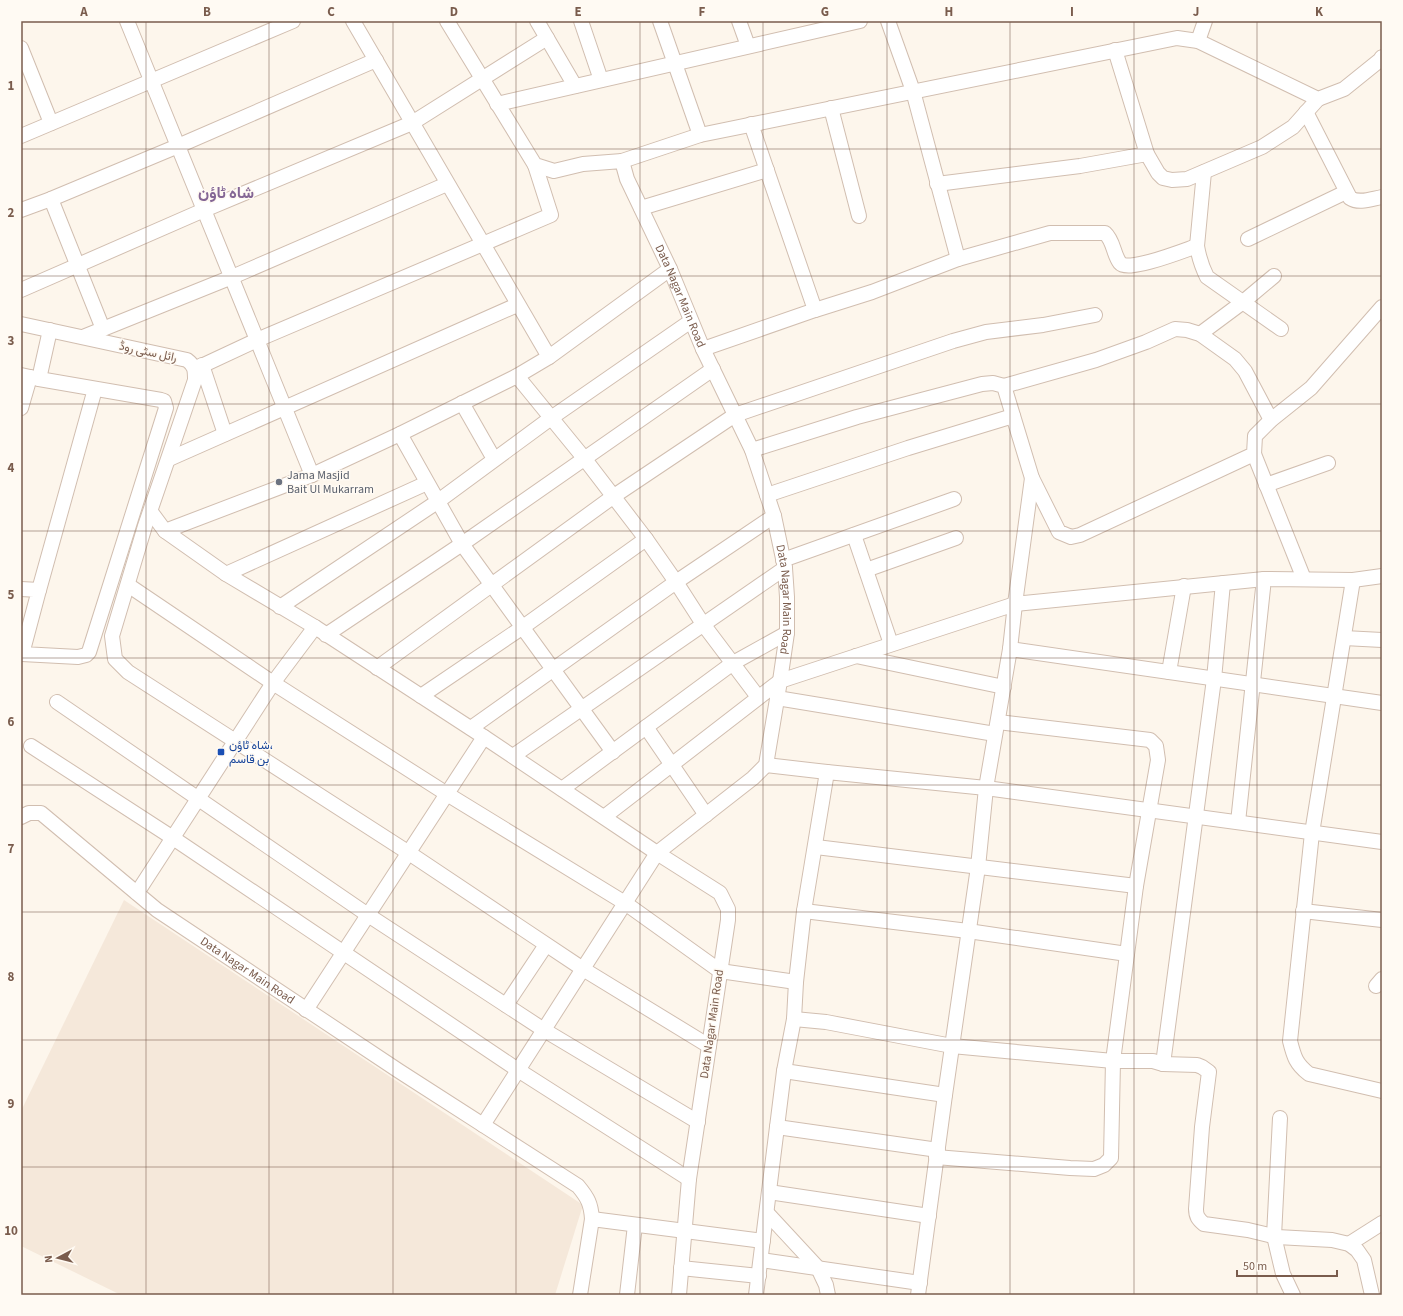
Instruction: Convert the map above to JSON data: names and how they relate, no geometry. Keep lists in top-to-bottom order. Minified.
{"streets":{"street":["Data Nagar Main Road","رائل سٹی روڈ"]},"districts":["شاہ ٹاؤن"],"places":{"other":["Jama Masjid Bait Ul Mukarram"],"transit":["شاہ ٹاؤن، بن قاسم"]},"scale_bar":"50 m","north":"left","grid":{"columns":["A","B","C","D","E","F","G","H","I","J","K"],"rows":["1","2","3","4","5","6","7","8","9","10"]}}
